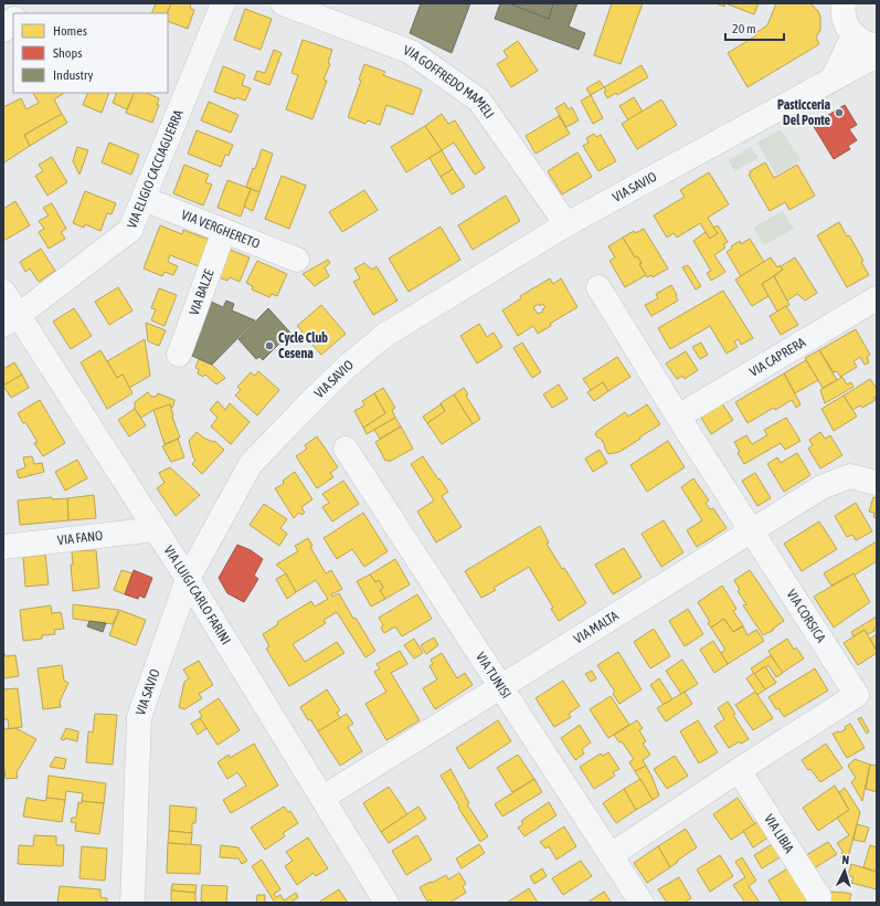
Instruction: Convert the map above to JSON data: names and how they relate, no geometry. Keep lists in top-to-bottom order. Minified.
{"streets":{"street":["VIA GOFFREDO MAMELI","VIA ELIGIO CACCIAGUERRA","VIA SAVIO","VIA VERGHERETO","VIA BALZE","VIA CAPRERA","VIA FANO","VIA LUIGI CARLO FARINI","VIA CORSICA","VIA MALTA","VIA TUNISI","VIA LIBIA"]},"crossings":[["VIA GOFFREDO MAMELI","VIA SAVIO"],["VIA ELIGIO CACCIAGUERRA","VIA VERGHERETO"],["VIA ELIGIO CACCIAGUERRA","VIA LUIGI CARLO FARINI"],["VIA SAVIO","VIA LUIGI CARLO FARINI"],["VIA VERGHERETO","VIA BALZE"],["VIA CAPRERA","VIA CORSICA"],["VIA FANO","VIA LUIGI CARLO FARINI"],["VIA LUIGI CARLO FARINI","VIA MALTA"],["VIA CORSICA","VIA MALTA"],["VIA CORSICA","VIA TUNISI"],["VIA CORSICA","VIA LIBIA"],["VIA MALTA","VIA TUNISI"]],"places":["Pasticceria Del Ponte","Cycle Club Cesena"],"legend":["Homes","Shops","Industry"],"scale_bar":"20 m","north":"top"}
